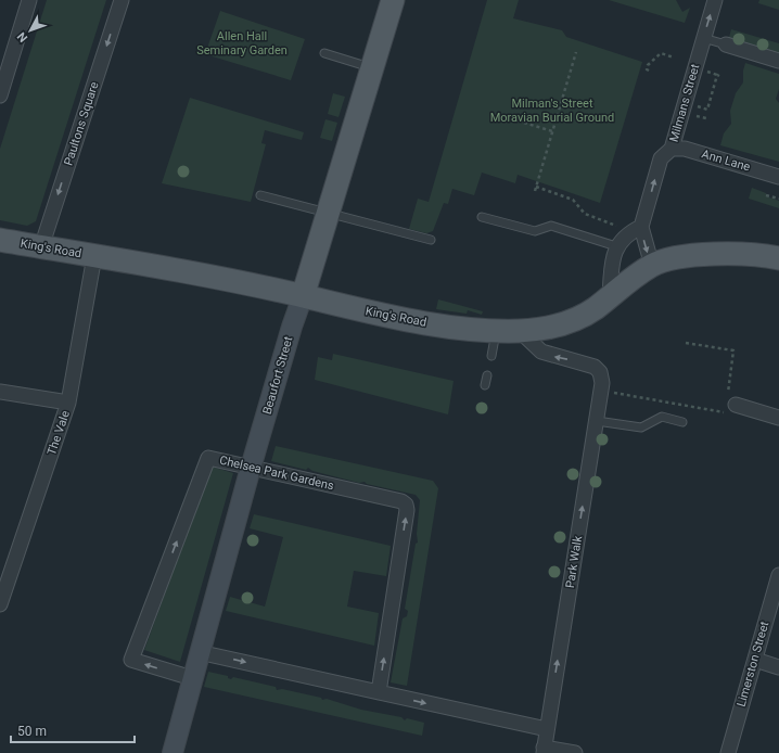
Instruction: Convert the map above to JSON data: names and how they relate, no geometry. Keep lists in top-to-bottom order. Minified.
{"streets":{"main road":["King's Road","Beaufort Street"],"street":["Milmans Street","Paultons Square","Ann Lane","The Vale","Chelsea Park Gardens","Park Walk","Limerston Street"]},"crossings":[["Milmans Street","Ann Lane"],["Paultons Square","King's Road"],["King's Road","Beaufort Street"],["King's Road","The Vale"],["King's Road","Park Walk"],["Beaufort Street","Chelsea Park Gardens"]],"one_way":["Milmans Street","Park Walk"],"parks":["Allen Hall Seminary Garden","Milman's Street Moravian Burial Ground"],"scale_bar":"50 m","north":"bottom left"}
